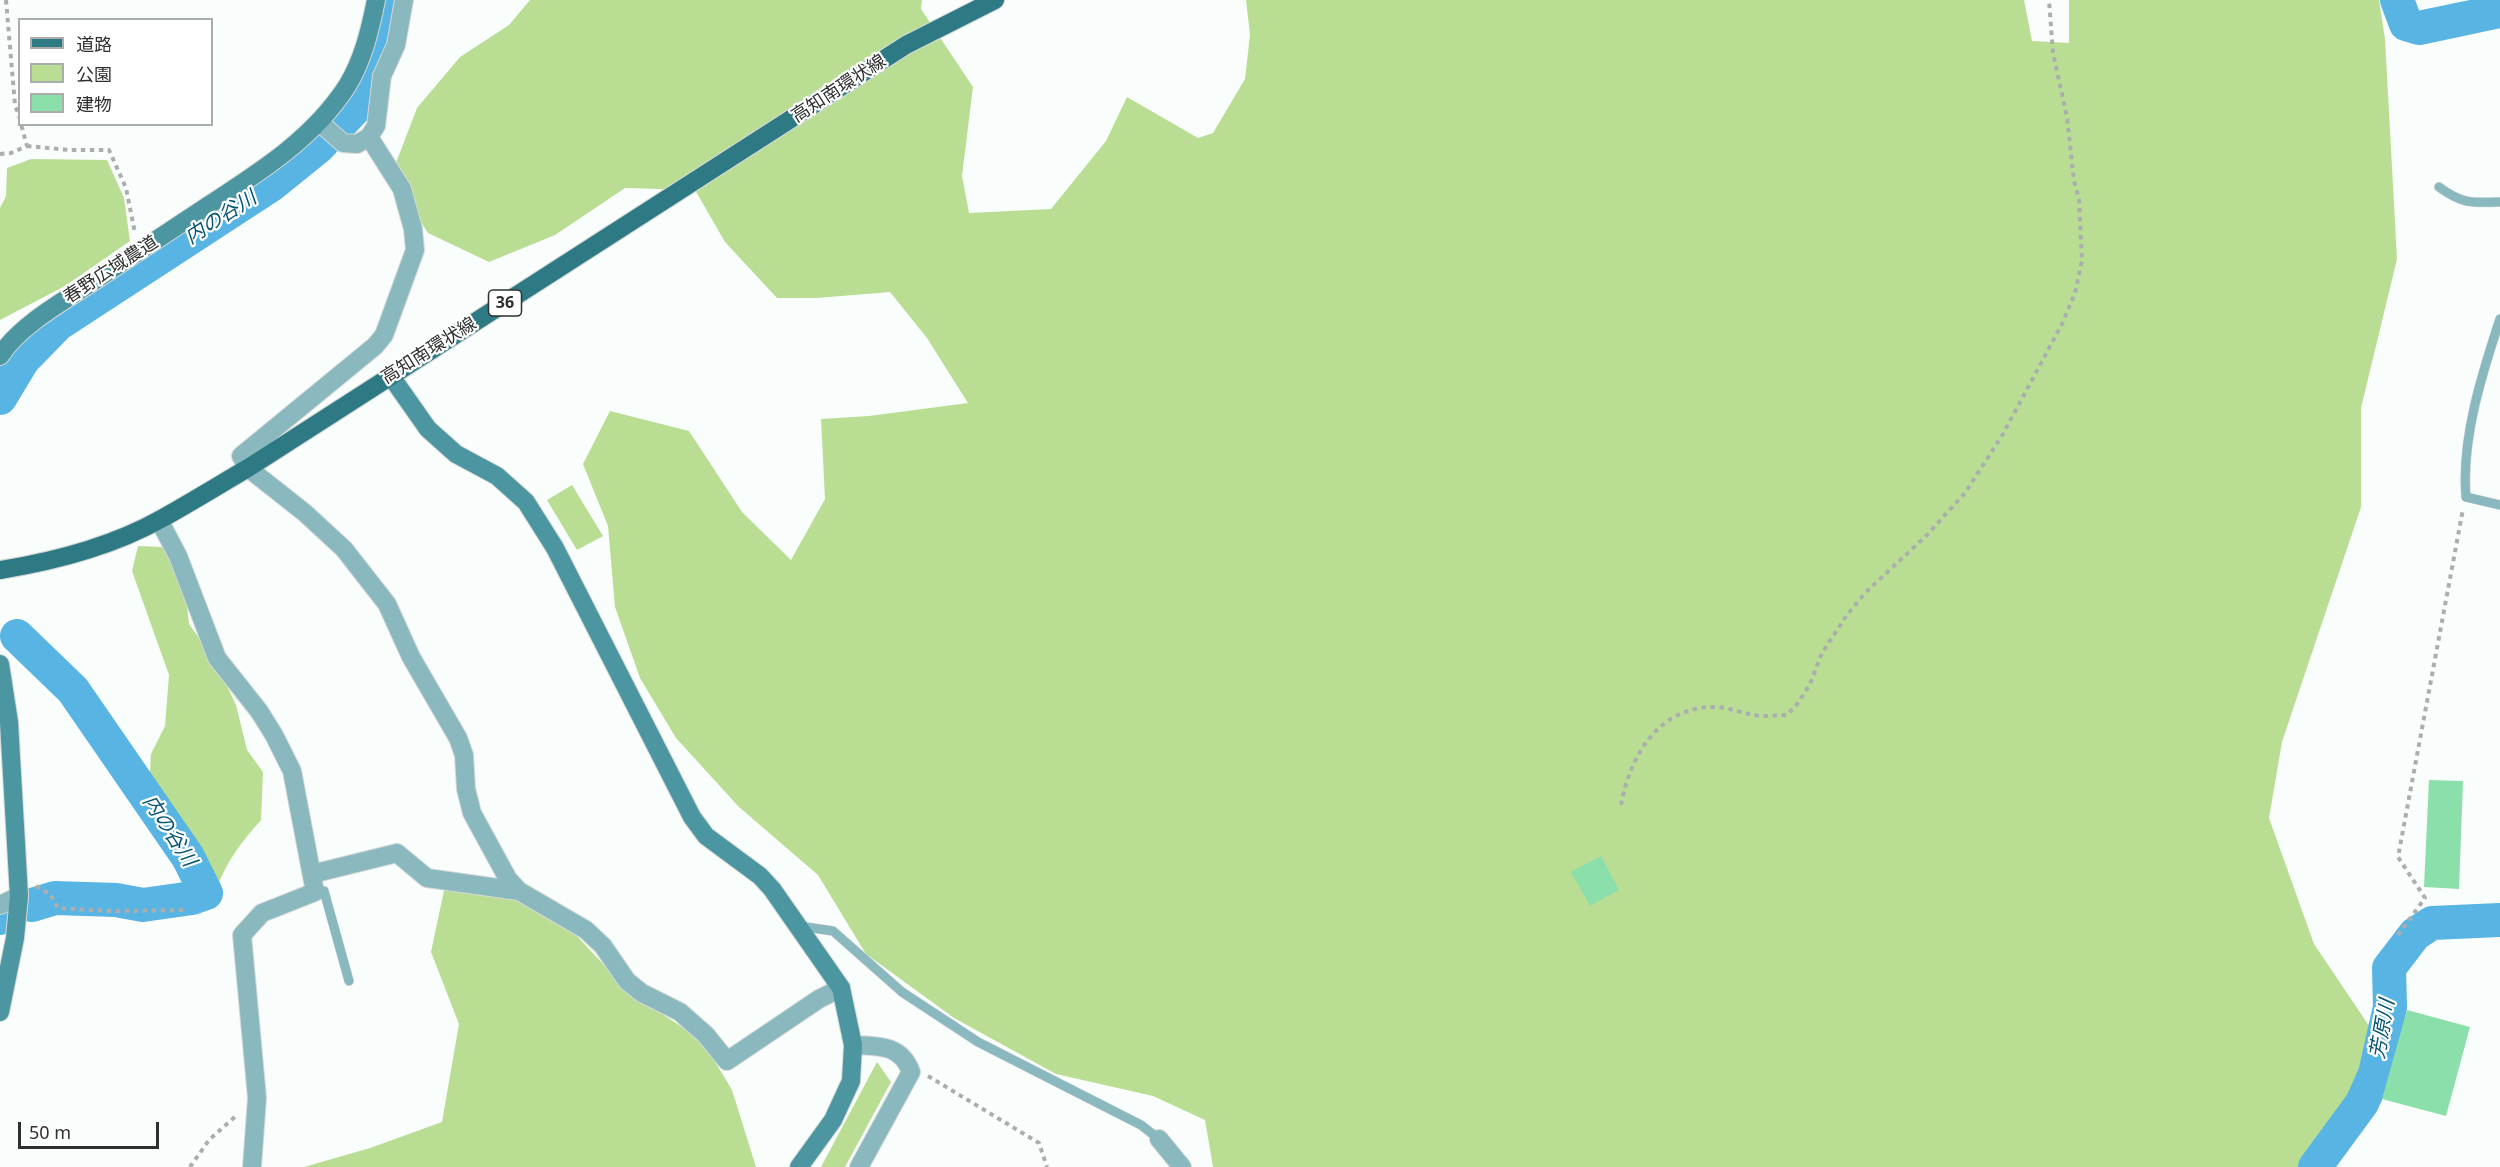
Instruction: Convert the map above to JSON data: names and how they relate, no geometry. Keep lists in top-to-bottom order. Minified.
{"streets":{"main road":["高知南環状線","36"],"street":["春野広域農道"]},"water":["内の谷川","芳原川"],"legend":["道路","公園","建物"],"scale_bar":"50 m"}
